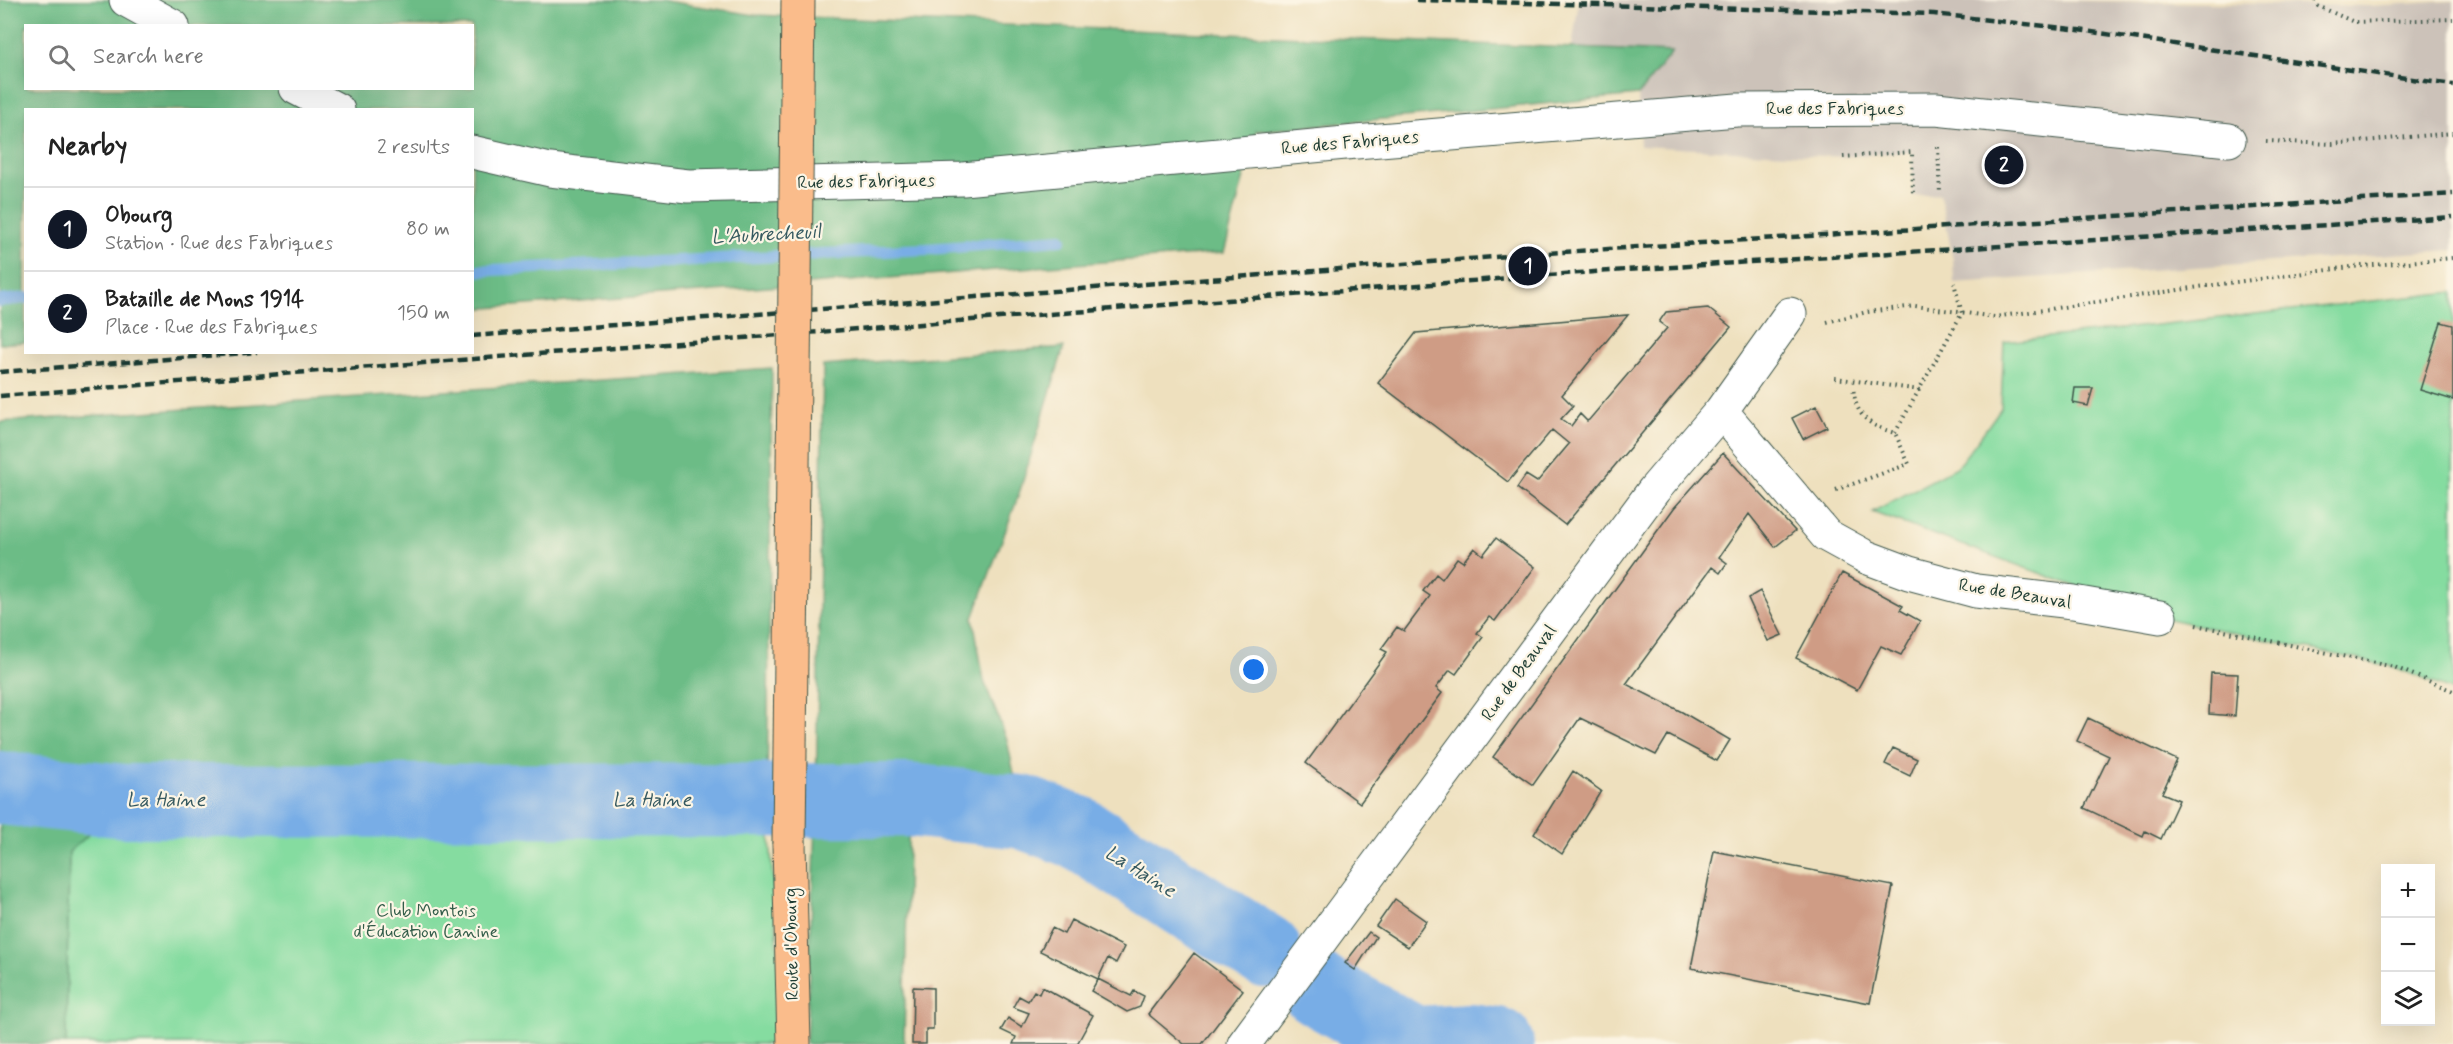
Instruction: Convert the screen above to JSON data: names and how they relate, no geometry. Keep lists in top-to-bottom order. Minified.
{"streets":{"main road":["Route d'Obourg"],"street":["Rue des Fabriques","Rue de Beauval"]},"water":["L'Aubrecheuil","La Haine"],"parks":["Club Montois d'Éducation Canine"],"page":{"search":"Search here","heading":["Nearby","2 results"],"pins":["2","1"],"list":[{"mark":"1","name":"Obourg","note":"Station · Rue des Fabriques","value":"80 m"},{"mark":"2","name":"Bataille de Mons 1914","note":"Place · Rue des Fabriques","value":"150 m"}],"map_buttons":["+","−"]}}
